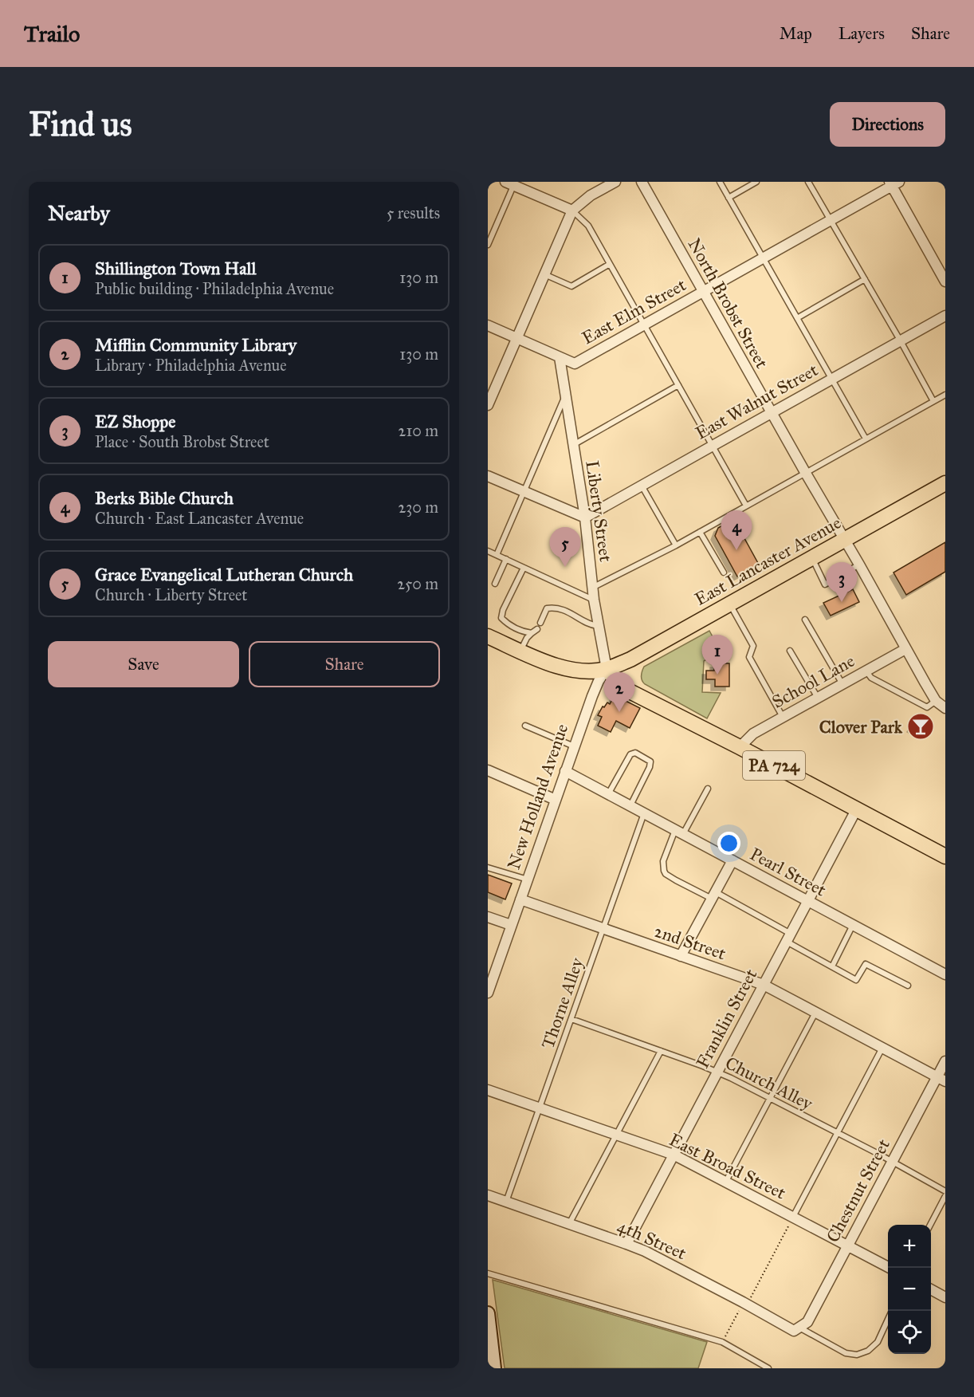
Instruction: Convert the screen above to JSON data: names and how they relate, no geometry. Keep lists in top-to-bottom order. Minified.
{"streets":{"main road":["East Lancaster Avenue","PA 724"],"street":["North Brobst Street","East Elm Street","East Walnut Street","Liberty Street","School Lane","New Holland Avenue","Pearl Street","2nd Street","Franklin Street","East Broad Street","Chestnut Street","4th Street"],"lane":["Thorne Alley","Church Alley"]},"crossings":[["North Brobst Street","East Elm Street"],["North Brobst Street","East Walnut Street"],["North Brobst Street","East Lancaster Avenue"],["North Brobst Street","School Lane"],["East Elm Street","Liberty Street"],["East Walnut Street","Liberty Street"],["Liberty Street","East Lancaster Avenue"],["Liberty Street","PA 724"],["Liberty Street","New Holland Avenue"],["East Lancaster Avenue","PA 724"],["East Lancaster Avenue","New Holland Avenue"],["School Lane","PA 724"],["PA 724","New Holland Avenue"],["PA 724","Franklin Street"],["New Holland Avenue","Pearl Street"],["New Holland Avenue","2nd Street"],["Pearl Street","Thorne Alley"],["Pearl Street","Franklin Street"],["2nd Street","Thorne Alley"],["2nd Street","Franklin Street"],["2nd Street","Chestnut Street"],["Thorne Alley","Church Alley"],["Thorne Alley","East Broad Street"],["Thorne Alley","4th Street"],["Franklin Street","Church Alley"],["Franklin Street","East Broad Street"],["Franklin Street","4th Street"],["Church Alley","Chestnut Street"],["East Broad Street","Chestnut Street"],["Chestnut Street","4th Street"]],"places":{"bar":["Clover Park"]},"page":{"header":"Trailo","nav":["Map","Layers","Share"],"buttons":["Directions",["Save","Share"]],"title":"Find us","heading":["Nearby","5 results"],"list":[{"mark":"1","name":"Shillington Town Hall","note":"Public building · Philadelphia Avenue","value":"130 m"},{"mark":"2","name":"Mifflin Community Library","note":"Library · Philadelphia Avenue","value":"130 m"},{"mark":"3","name":"EZ Shoppe","note":"Place · South Brobst Street","value":"210 m"},{"mark":"4","name":"Berks Bible Church","note":"Church · East Lancaster Avenue","value":"230 m"},{"mark":"5","name":"Grace Evangelical Lutheran Church","note":"Church · Liberty Street","value":"250 m"}],"pins":["4","5","3","1","2"],"map_buttons":["+","−"]}}
